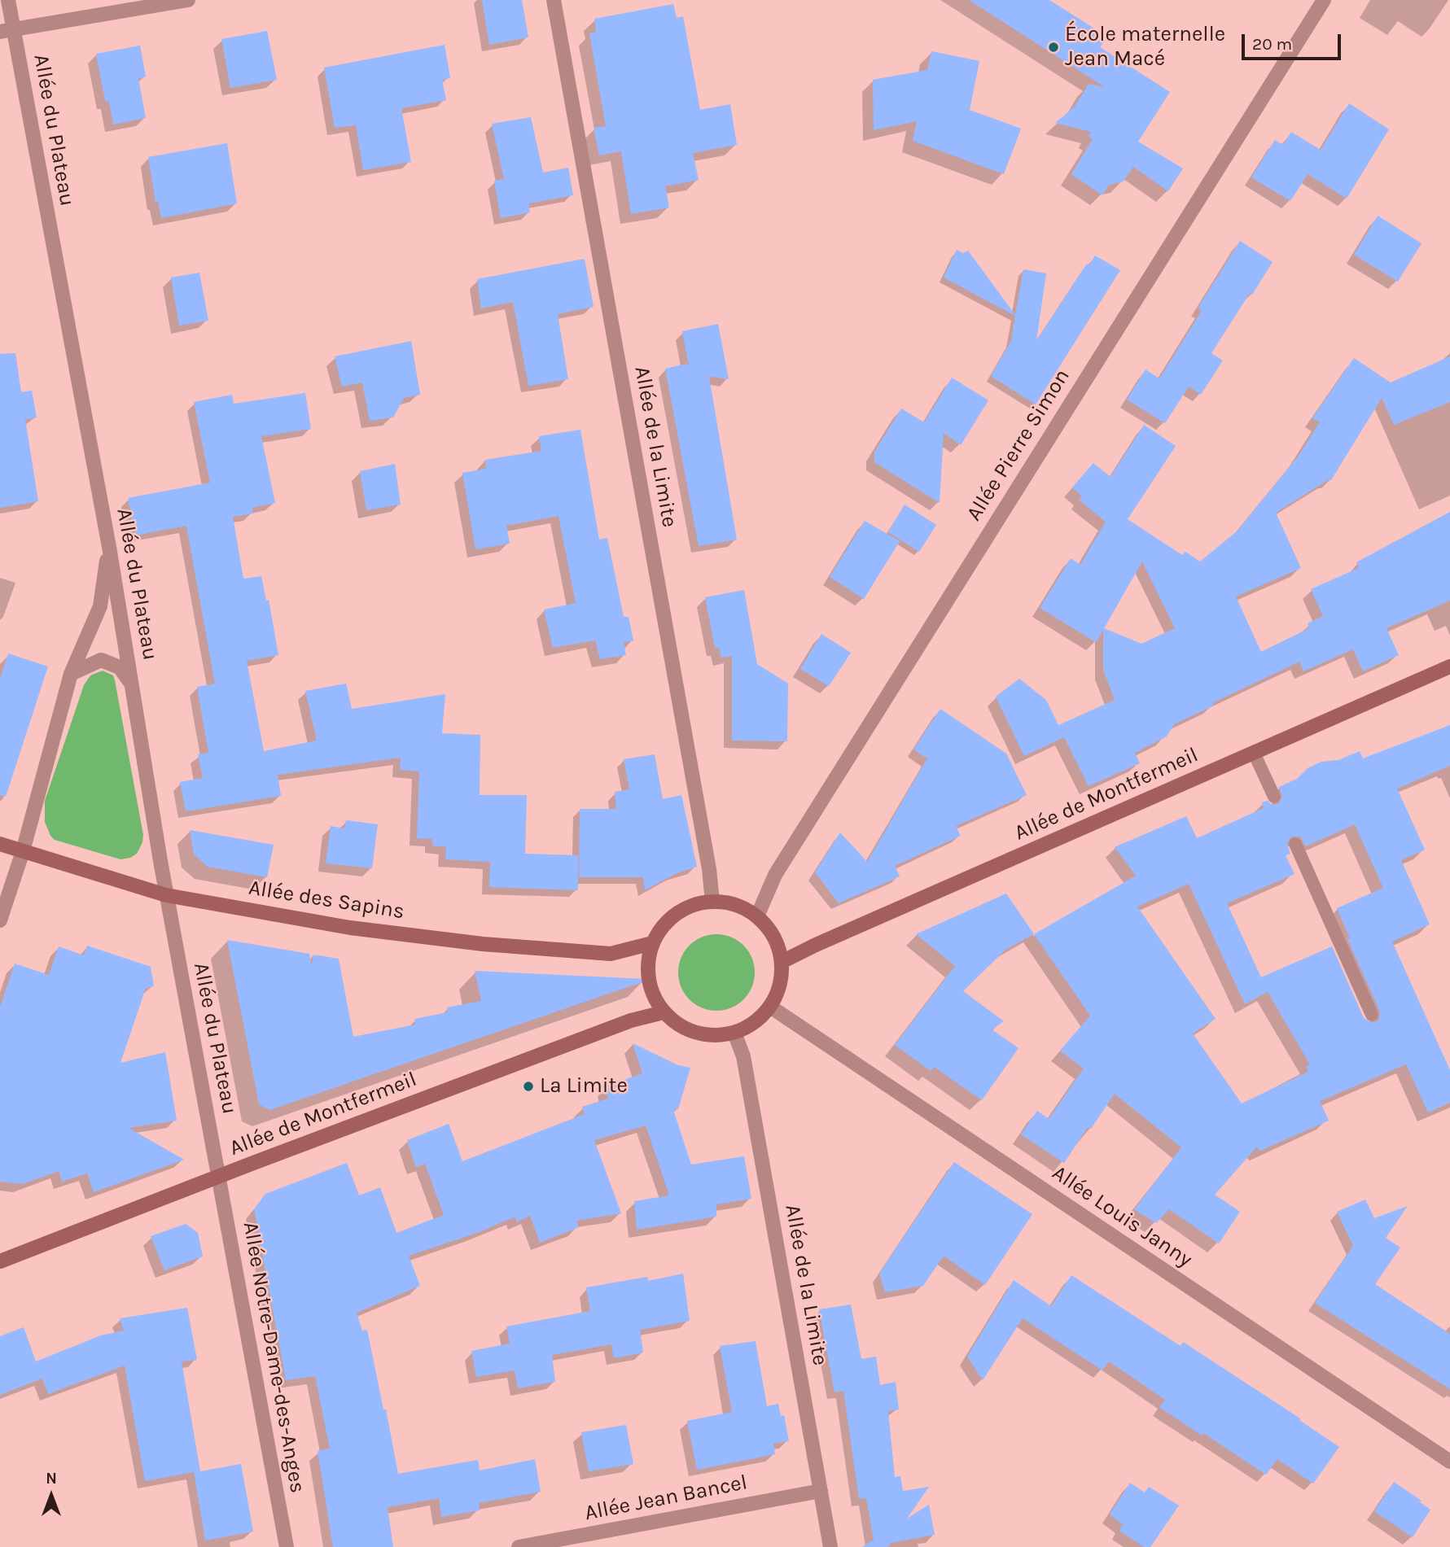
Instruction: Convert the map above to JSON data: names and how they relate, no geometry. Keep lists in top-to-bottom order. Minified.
{"streets":{"main road":["Allée de Montfermeil","Allée des Sapins"],"street":["Allée du Plateau","Allée Pierre Simon","Allée de la Limite","Allée Louis Janny","Allée Notre-Dame-des-Anges","Allée Jean Bancel"]},"crossings":[["Allée du Plateau","Allée de Montfermeil"],["Allée du Plateau","Allée des Sapins"],["Allée du Plateau","Allée Notre-Dame-des-Anges"],["Allée Pierre Simon","Allée de la Limite"],["Allée Pierre Simon","Allée de Montfermeil"],["Allée Pierre Simon","Allée des Sapins"],["Allée Pierre Simon","Allée Louis Janny"],["Allée de la Limite","Allée de Montfermeil"],["Allée de la Limite","Allée des Sapins"],["Allée de la Limite","Allée Louis Janny"],["Allée de la Limite","Allée Jean Bancel"],["Allée de Montfermeil","Allée des Sapins"],["Allée de Montfermeil","Allée Louis Janny"],["Allée de Montfermeil","Allée Notre-Dame-des-Anges"],["Allée des Sapins","Allée Louis Janny"]],"places":["École maternelle Jean Macé","La Limite"],"scale_bar":"20 m","north":"top"}
